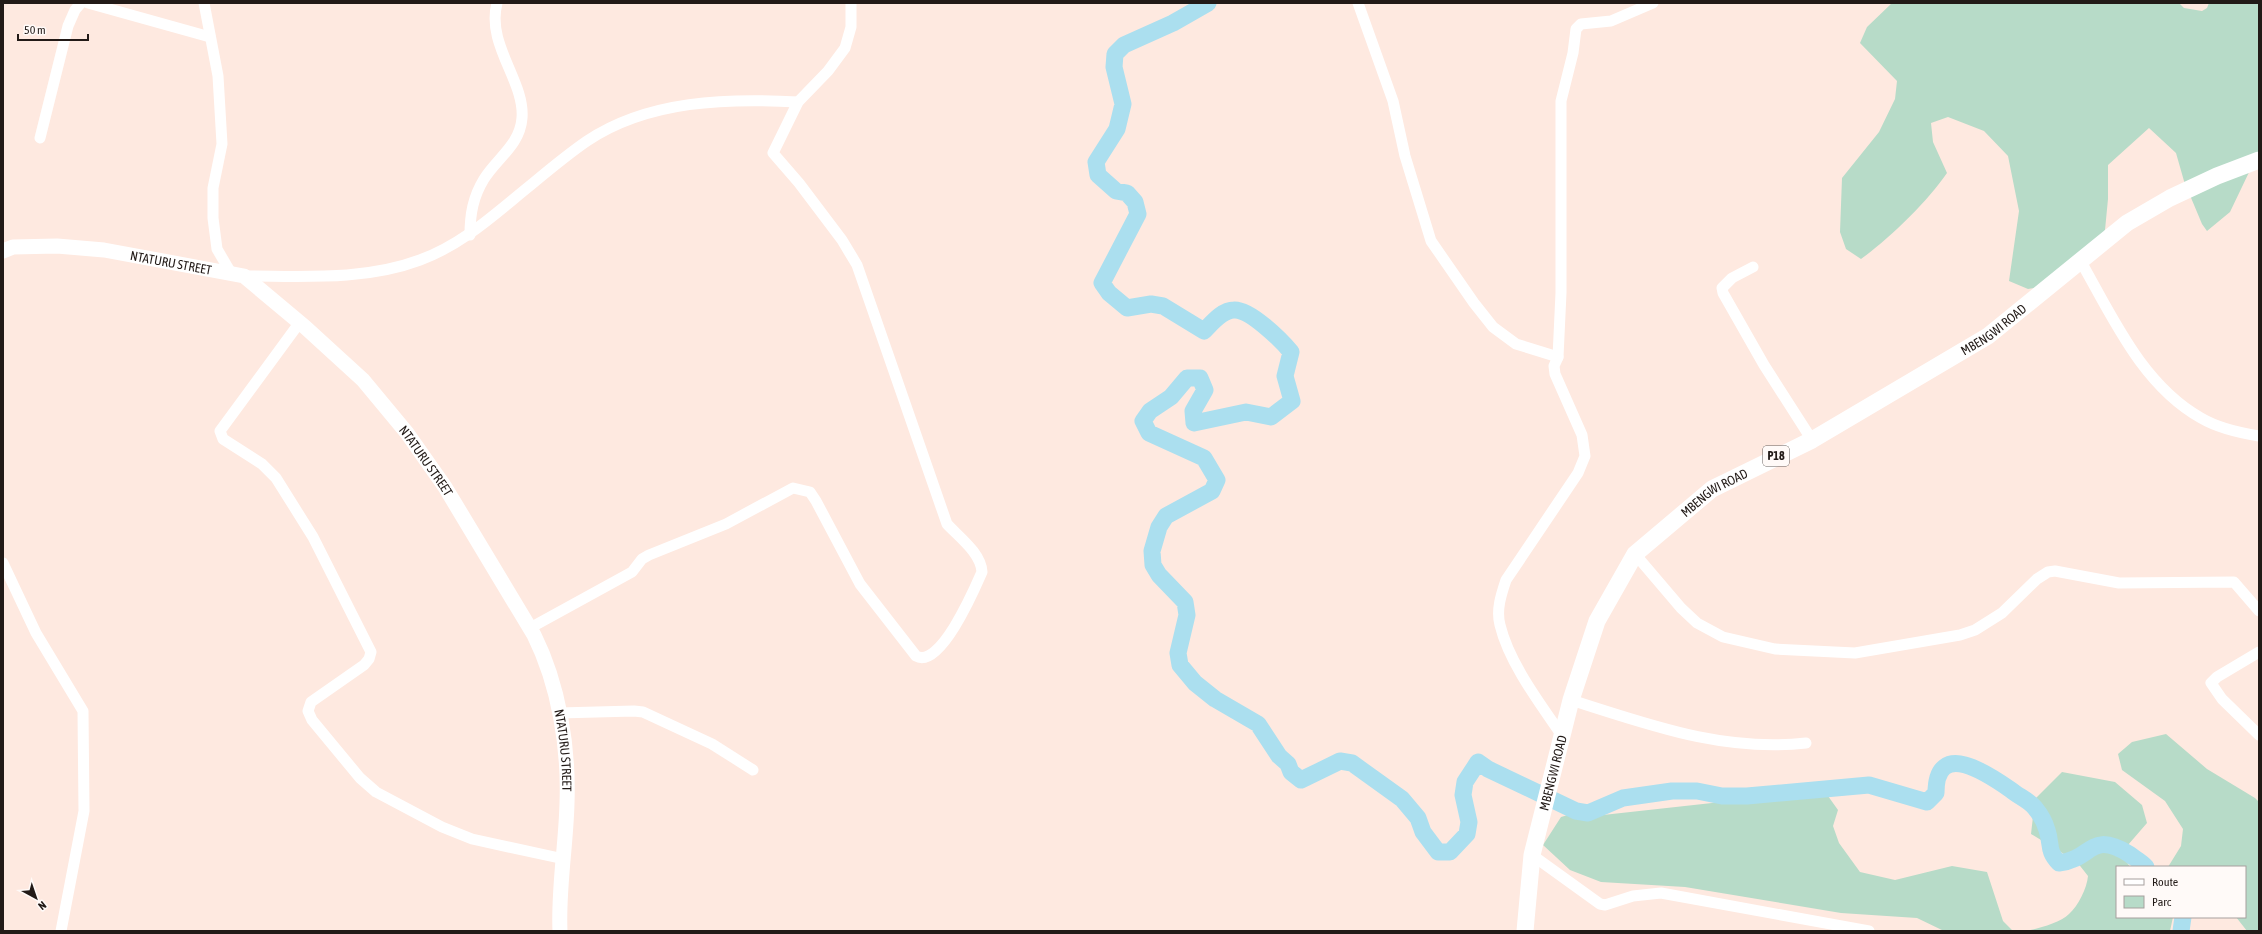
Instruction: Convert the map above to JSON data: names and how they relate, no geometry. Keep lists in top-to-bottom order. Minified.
{"streets":{"main road":["MBENGWI ROAD","P18"],"street":["NTATURU STREET"]},"legend":["Route","Parc"],"scale_bar":"50 m","north":"bottom right"}
